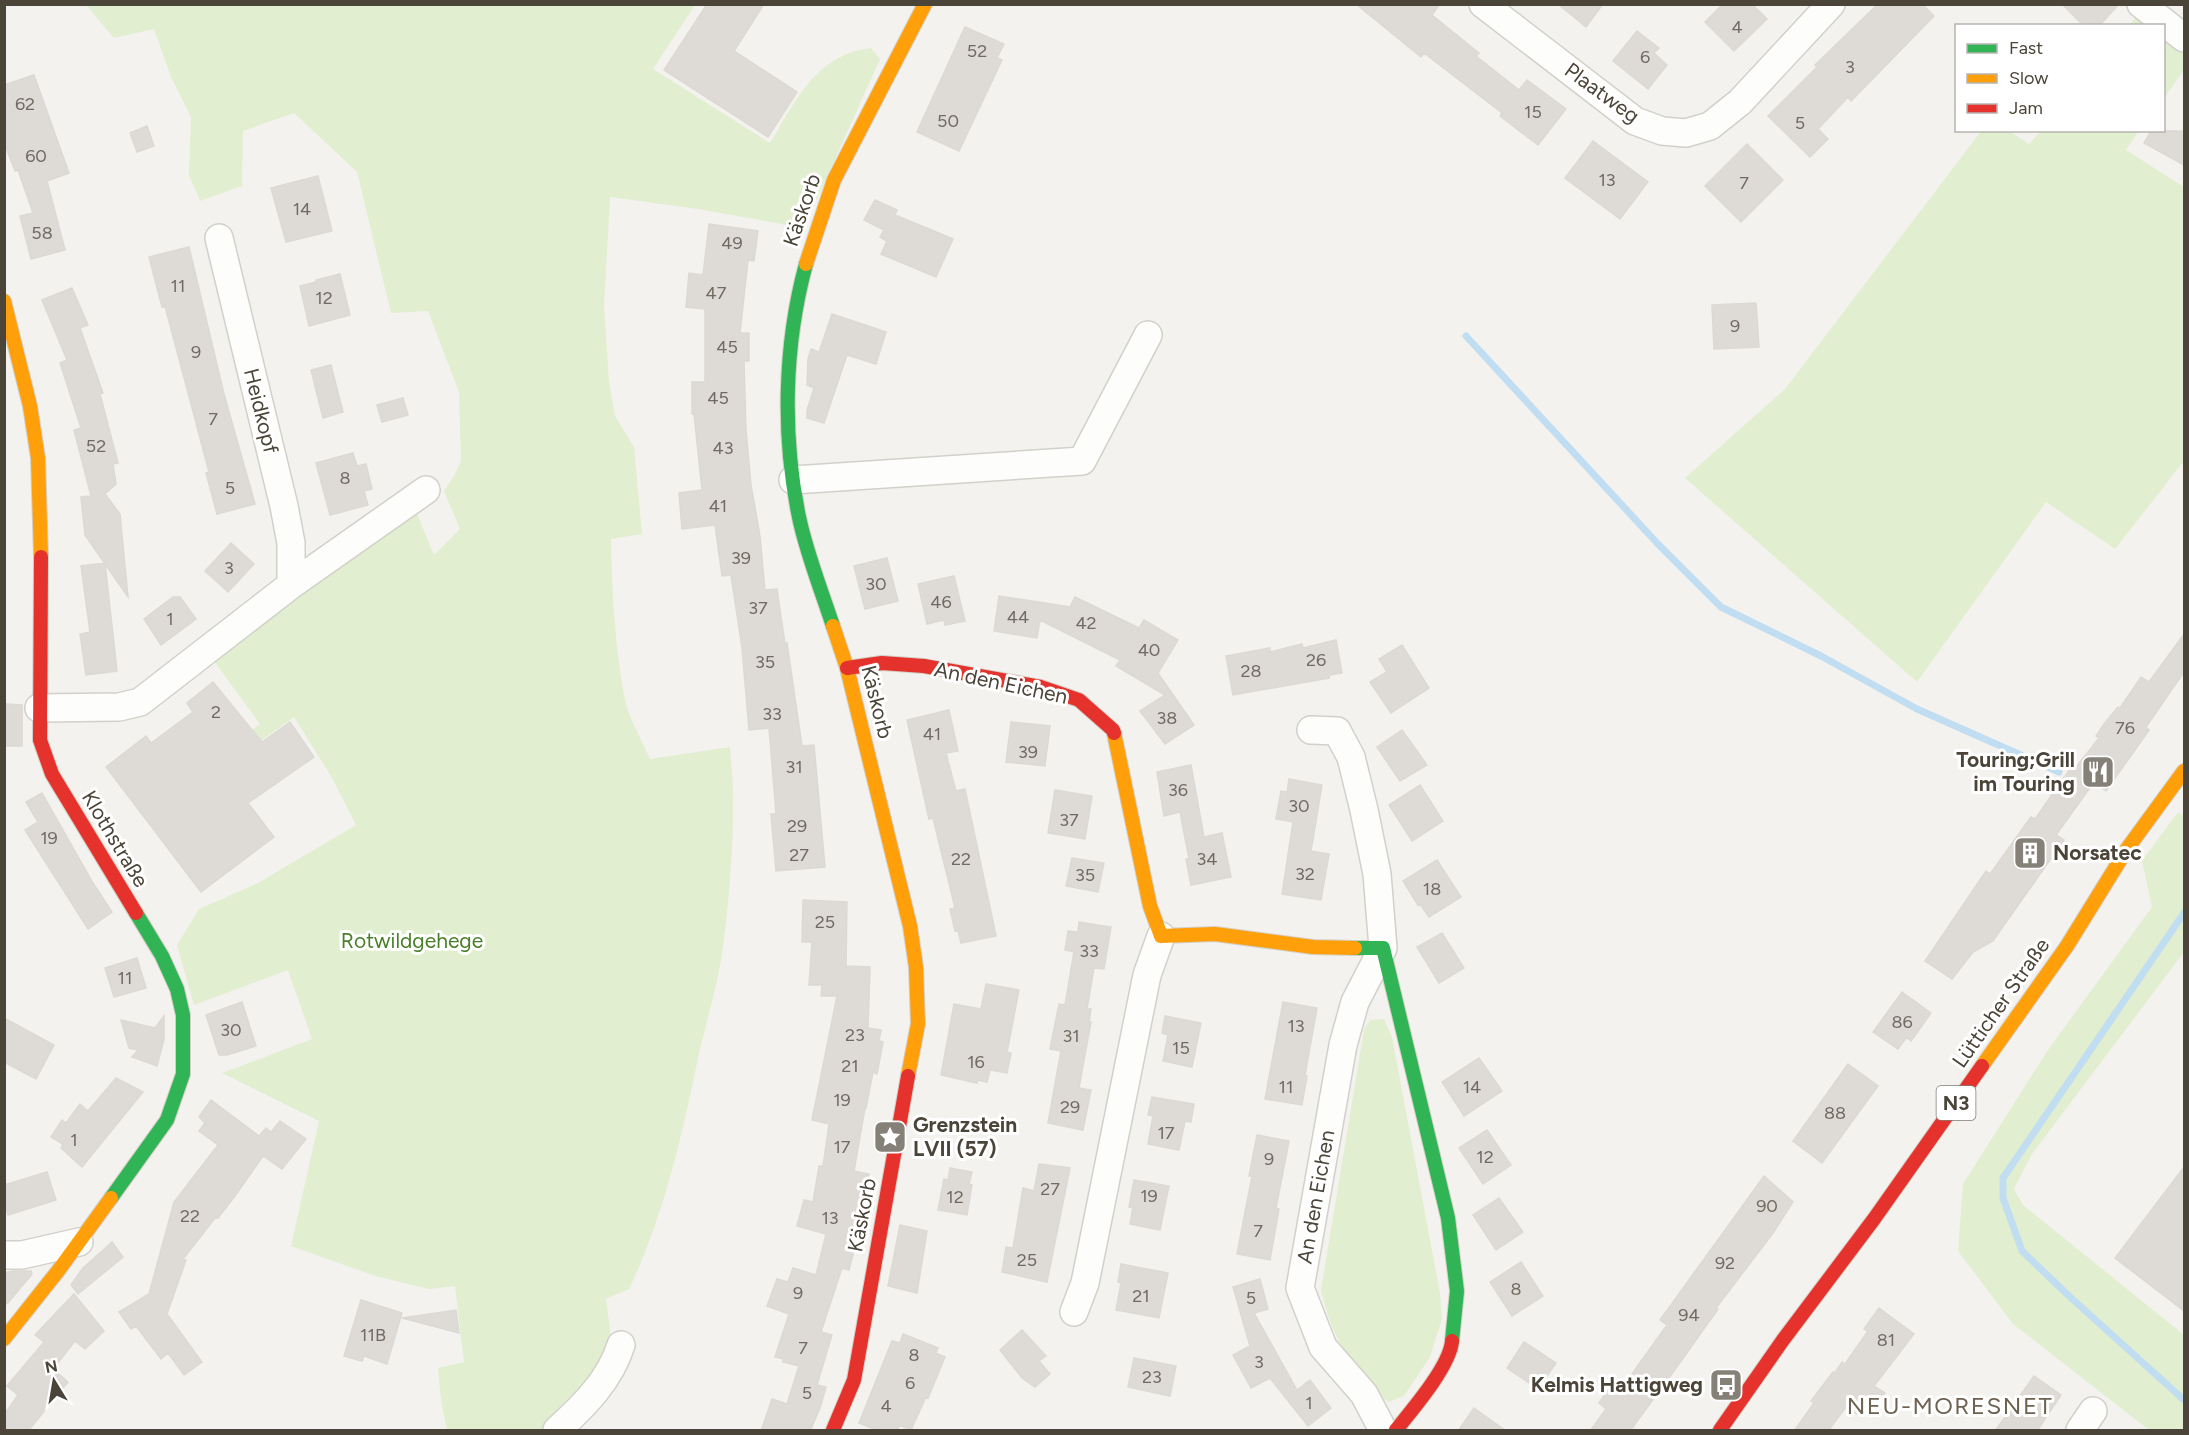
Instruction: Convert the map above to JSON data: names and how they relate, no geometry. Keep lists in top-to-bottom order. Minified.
{"streets":{"street":["Plaatweg","Käskorb","Heidkopf","An den Eichen","Klothstraße","Lütticher Straße","N3"]},"crossings":[["Käskorb","An den Eichen"]],"districts":["NEU-MORESNET"],"parks":["Rotwildgehege"],"places":{"restaurant":["Touring;Grill im Touring"],"building":["Norsatec"],"place":["Grenzstein LVII (57)"],"bus stop":["Kelmis Hattigweg"]},"house_numbers":["4","52","6","3","62","15","50","5","60","13","7","14","58","49","11","47","12","9","45","9","45","7","52","43","8","5","41","39","3","30","46","37","44","1","42","40","26","35","28","2","33","38","76","41","39","31","36","30","37","29","19","27","22","34","32","35","18","25","33","11","86","13","30","23","31","15","16","21","11","14","19","29","88","17","1","17","12","9","27","19","12","90","22","13","7","25","92","8","9","21","5","94","11B","81","7","8","3","23","6","5","1","4"],"legend":["Fast","Slow","Jam"],"north":"top"}
